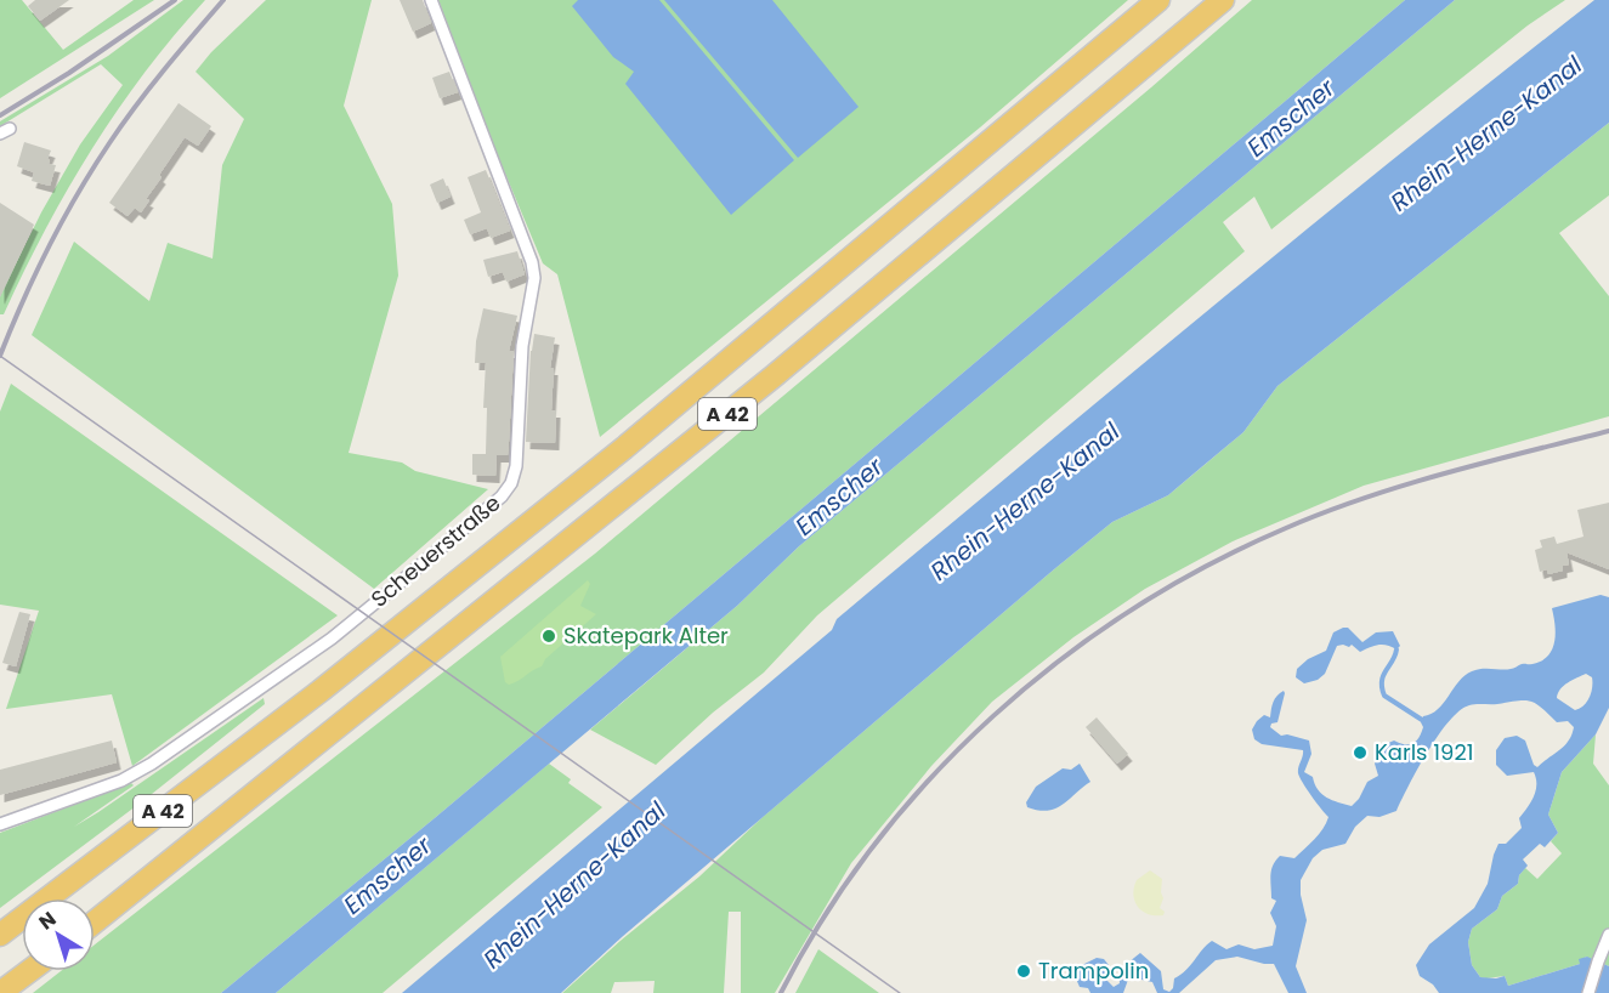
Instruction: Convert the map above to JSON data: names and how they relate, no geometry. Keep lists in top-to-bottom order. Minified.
{"streets":{"highway":["A 42"],"street":["Scheuerstraße"]},"water":["Emscher","Rhein-Herne-Kanal"],"places":["Skatepark Alter","Karls 1921","Trampolin"],"north":"top left"}
